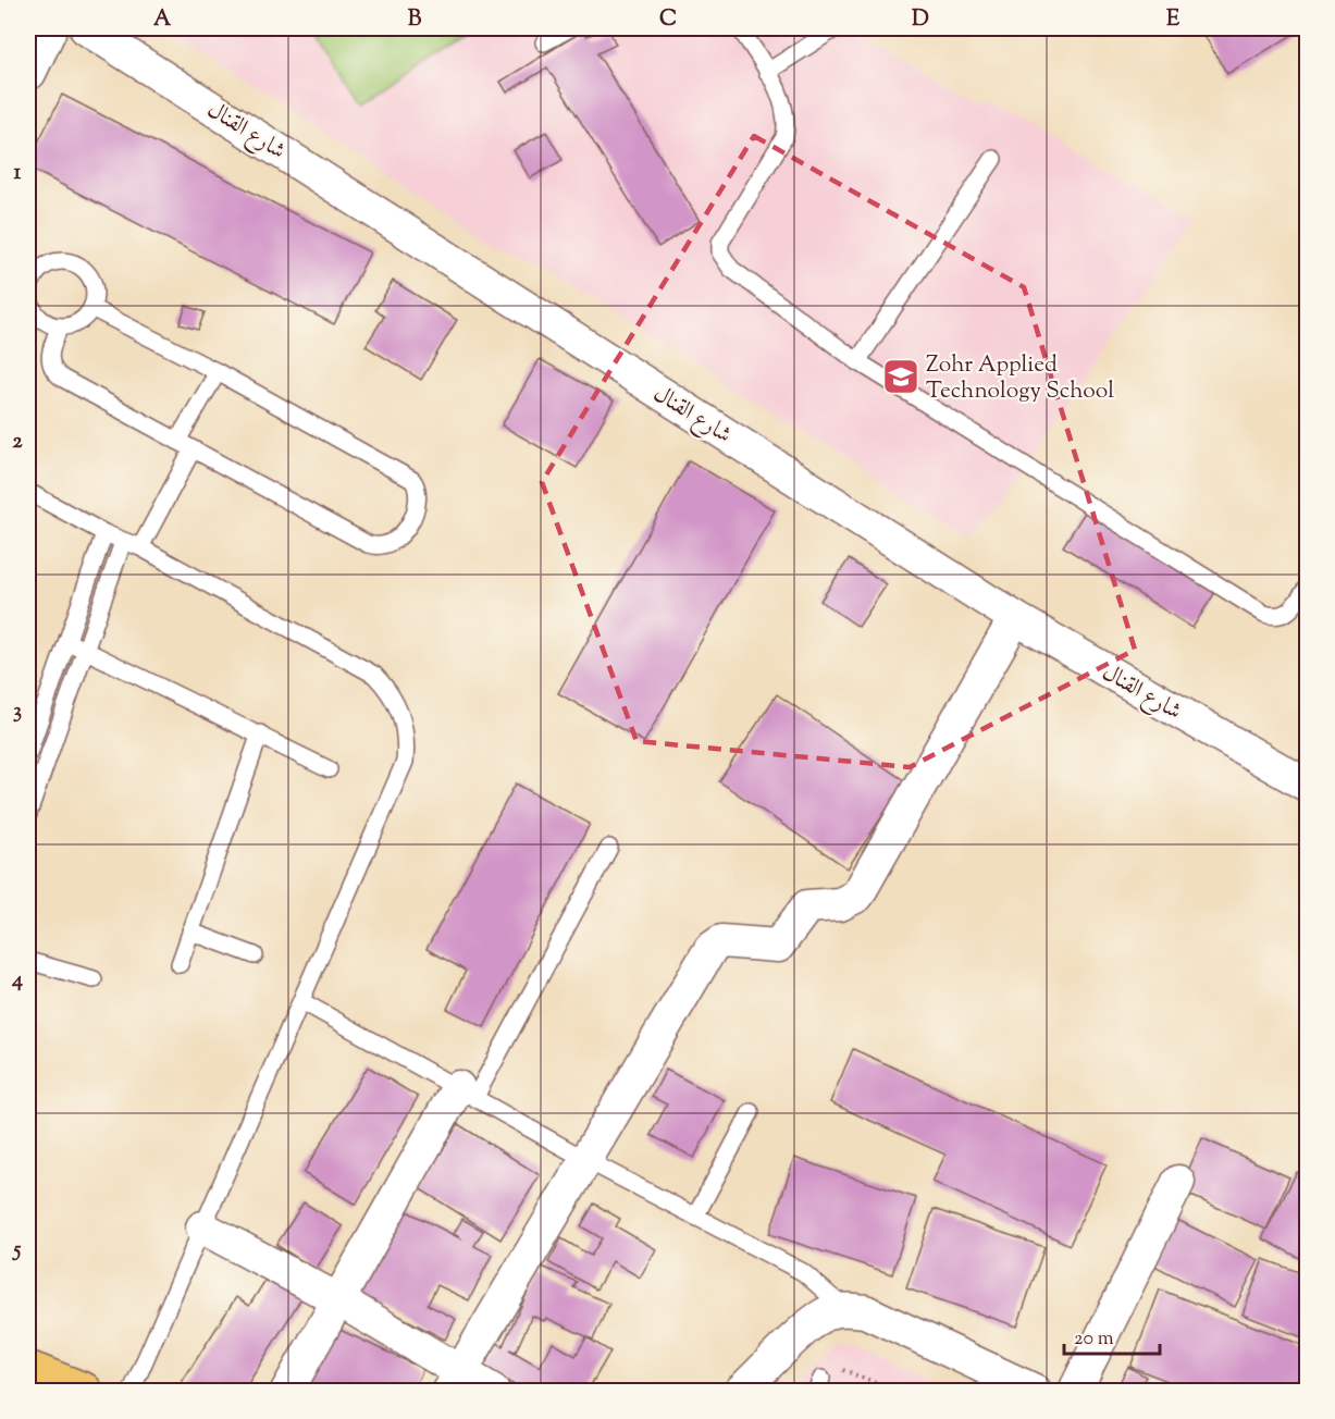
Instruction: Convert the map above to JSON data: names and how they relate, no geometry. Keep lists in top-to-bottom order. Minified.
{"streets":{"street":["شارع القنال"]},"places":{"school or university":["Zohr Applied Technology School"]},"scale_bar":"20 m","grid":{"columns":["A","B","C","D","E"],"rows":["1","2","3","4","5"]}}
